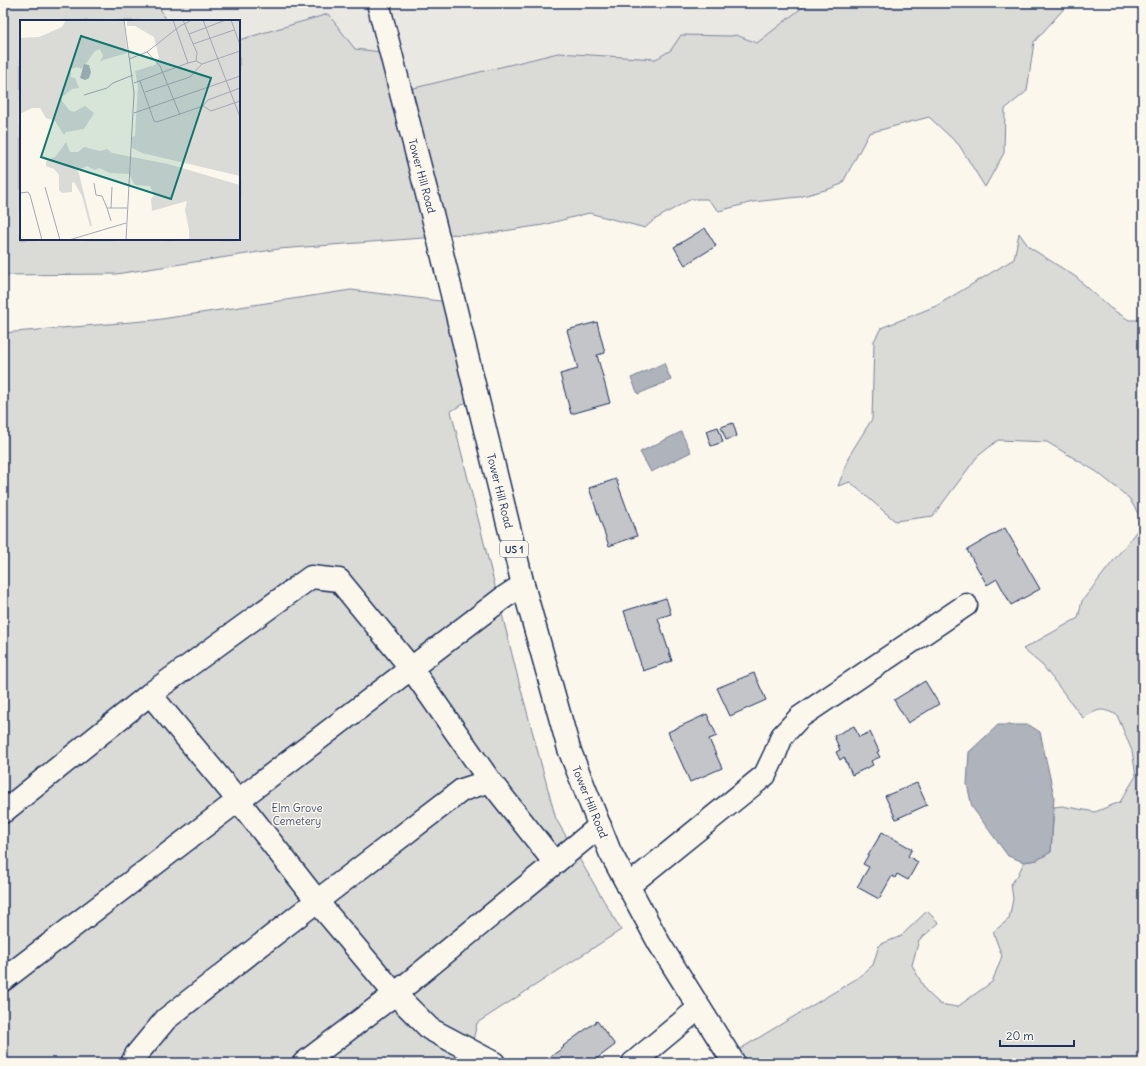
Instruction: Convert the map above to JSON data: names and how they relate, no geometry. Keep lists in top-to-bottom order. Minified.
{"streets":{"main road":["Tower Hill Road","US 1"]},"parks":["Elm Grove Cemetery"],"scale_bar":"20 m"}
